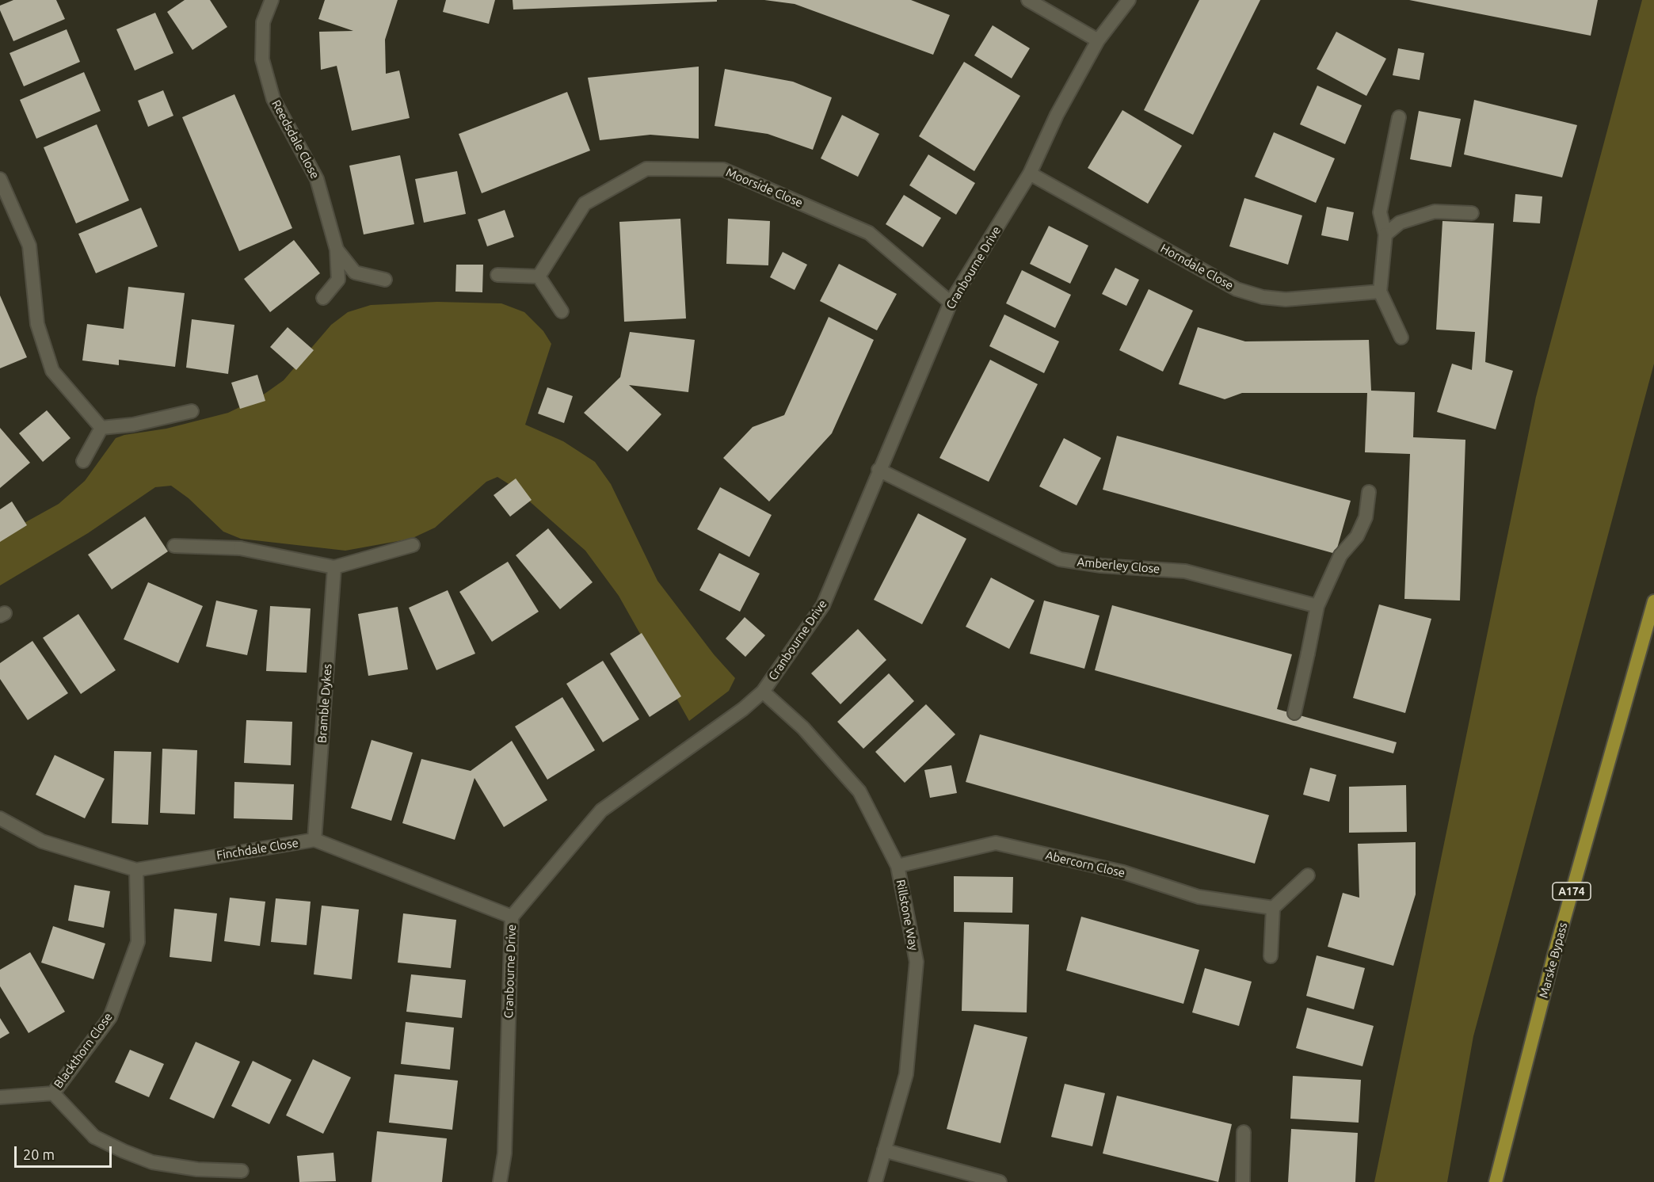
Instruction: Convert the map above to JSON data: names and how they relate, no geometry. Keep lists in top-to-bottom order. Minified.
{"streets":{"main road":["A174","Marske Bypass"],"street":["Reedsdale Close","Moorside Close","Horndale Close","Cranbourne Drive","Amberley Close","Bramble Dykes","Finchdale Close","Abercorn Close","Rillstone Way","Blackthorn Close"]},"crossings":[["Moorside Close","Cranbourne Drive"],["Horndale Close","Cranbourne Drive"],["Cranbourne Drive","Amberley Close"],["Cranbourne Drive","Finchdale Close"],["Cranbourne Drive","Rillstone Way"],["Bramble Dykes","Finchdale Close"],["Finchdale Close","Blackthorn Close"],["Abercorn Close","Rillstone Way"]],"scale_bar":"20 m"}
